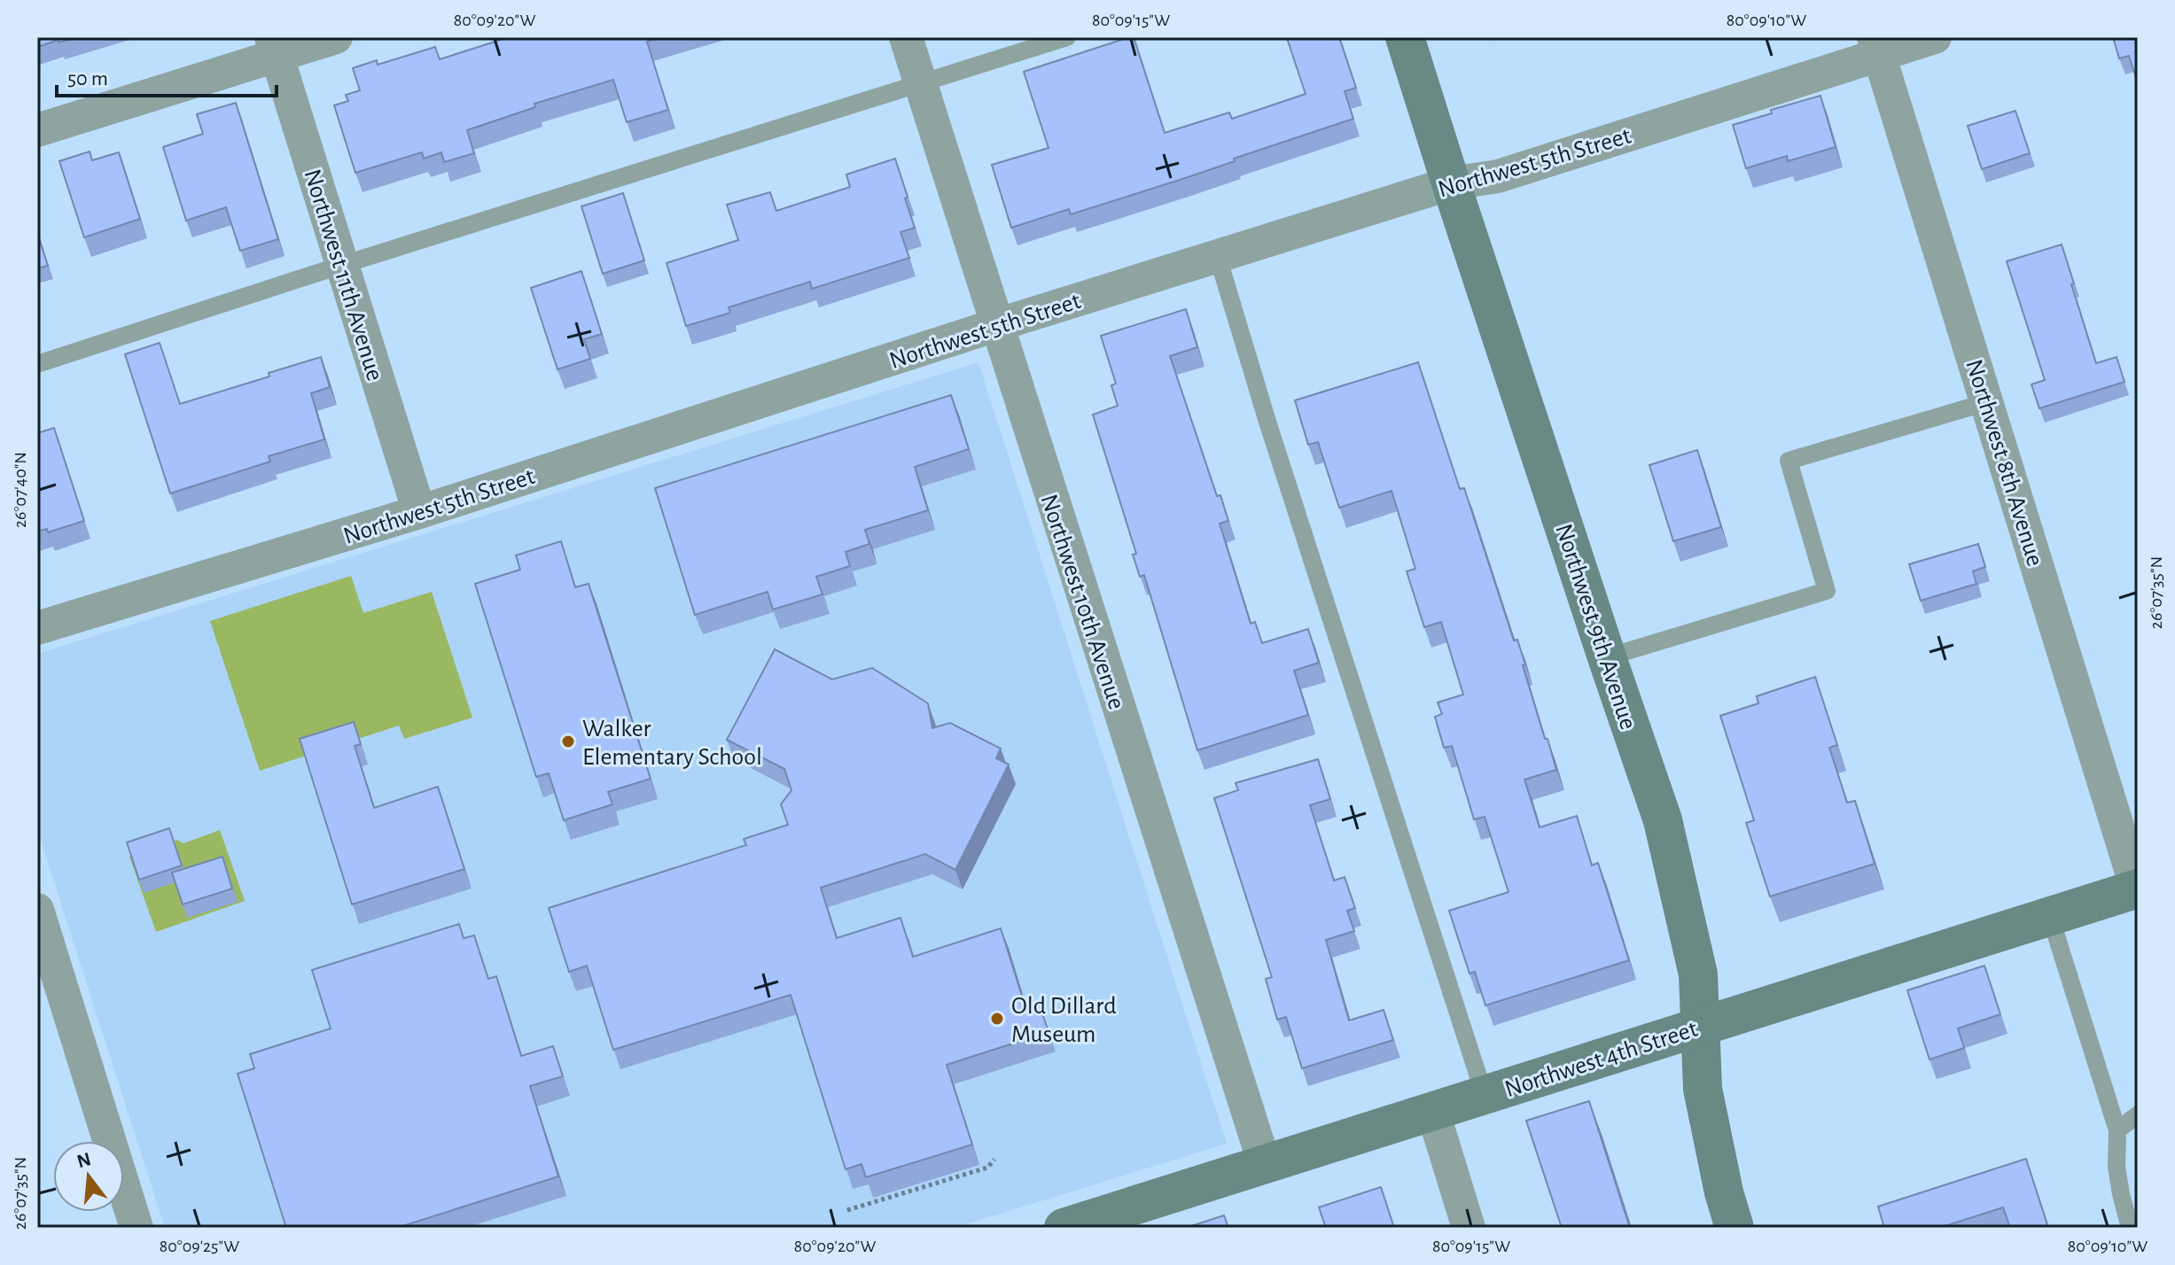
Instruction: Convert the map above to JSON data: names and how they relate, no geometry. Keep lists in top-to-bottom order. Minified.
{"streets":{"main road":["Northwest 9th Avenue","Northwest 4th Street"],"street":["Northwest 5th Street","Northwest 11th Avenue","Northwest 8th Avenue","Northwest 10th Avenue"]},"crossings":[["Northwest 5th Street","Northwest 11th Avenue"],["Northwest 5th Street","Northwest 8th Avenue"],["Northwest 5th Street","Northwest 10th Avenue"],["Northwest 5th Street","Northwest 9th Avenue"],["Northwest 8th Avenue","Northwest 4th Street"],["Northwest 10th Avenue","Northwest 4th Street"],["Northwest 9th Avenue","Northwest 4th Street"]],"places":["Walker Elementary School","Old Dillard Museum"],"scale_bar":"50 m","north":"top","coordinates":["80°09'20\"W","80°09'15\"W","80°09'10\"W","26°07'40\"N","26°07'35\"N","80°09'25\"W"]}
